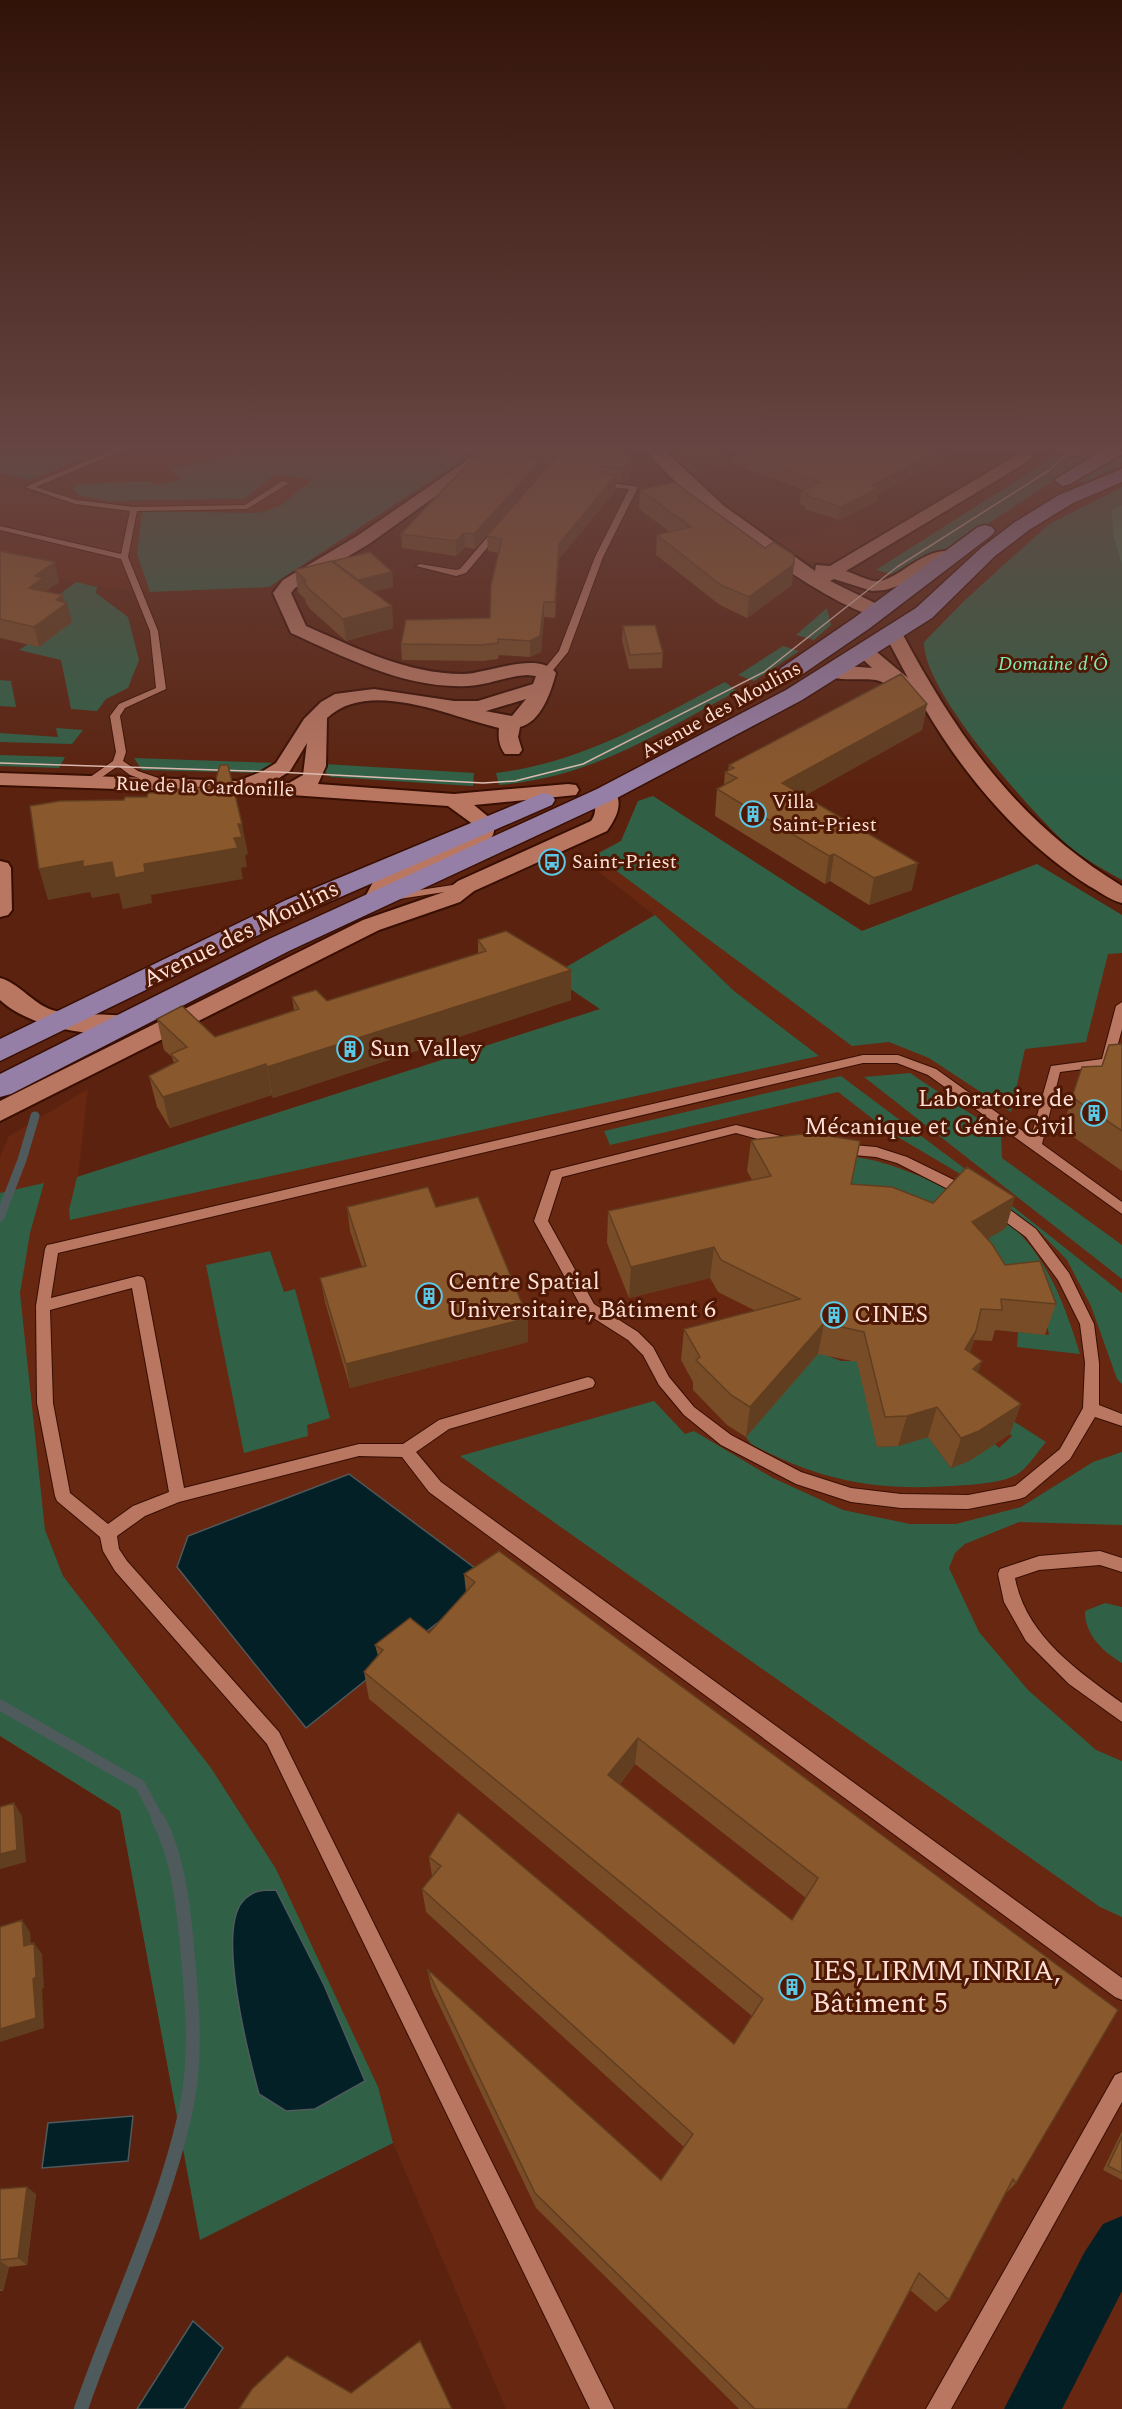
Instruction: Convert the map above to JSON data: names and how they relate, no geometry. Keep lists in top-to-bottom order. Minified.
{"streets":{"main road":["Avenue des Moulins"],"street":["Rue de la Cardonille"]},"crossings":[["Avenue des Moulins","Rue de la Cardonille"]],"parks":["Domaine d'Ô"],"places":{"building":["Villa Saint-Priest","Sun Valley","Laboratoire de Mécanique et Génie Civil","Centre Spatial Universitaire, Bâtiment 6","CINES","IES,LIRMM,INRIA, Bâtiment 5"],"bus stop":["Saint-Priest"]}}
